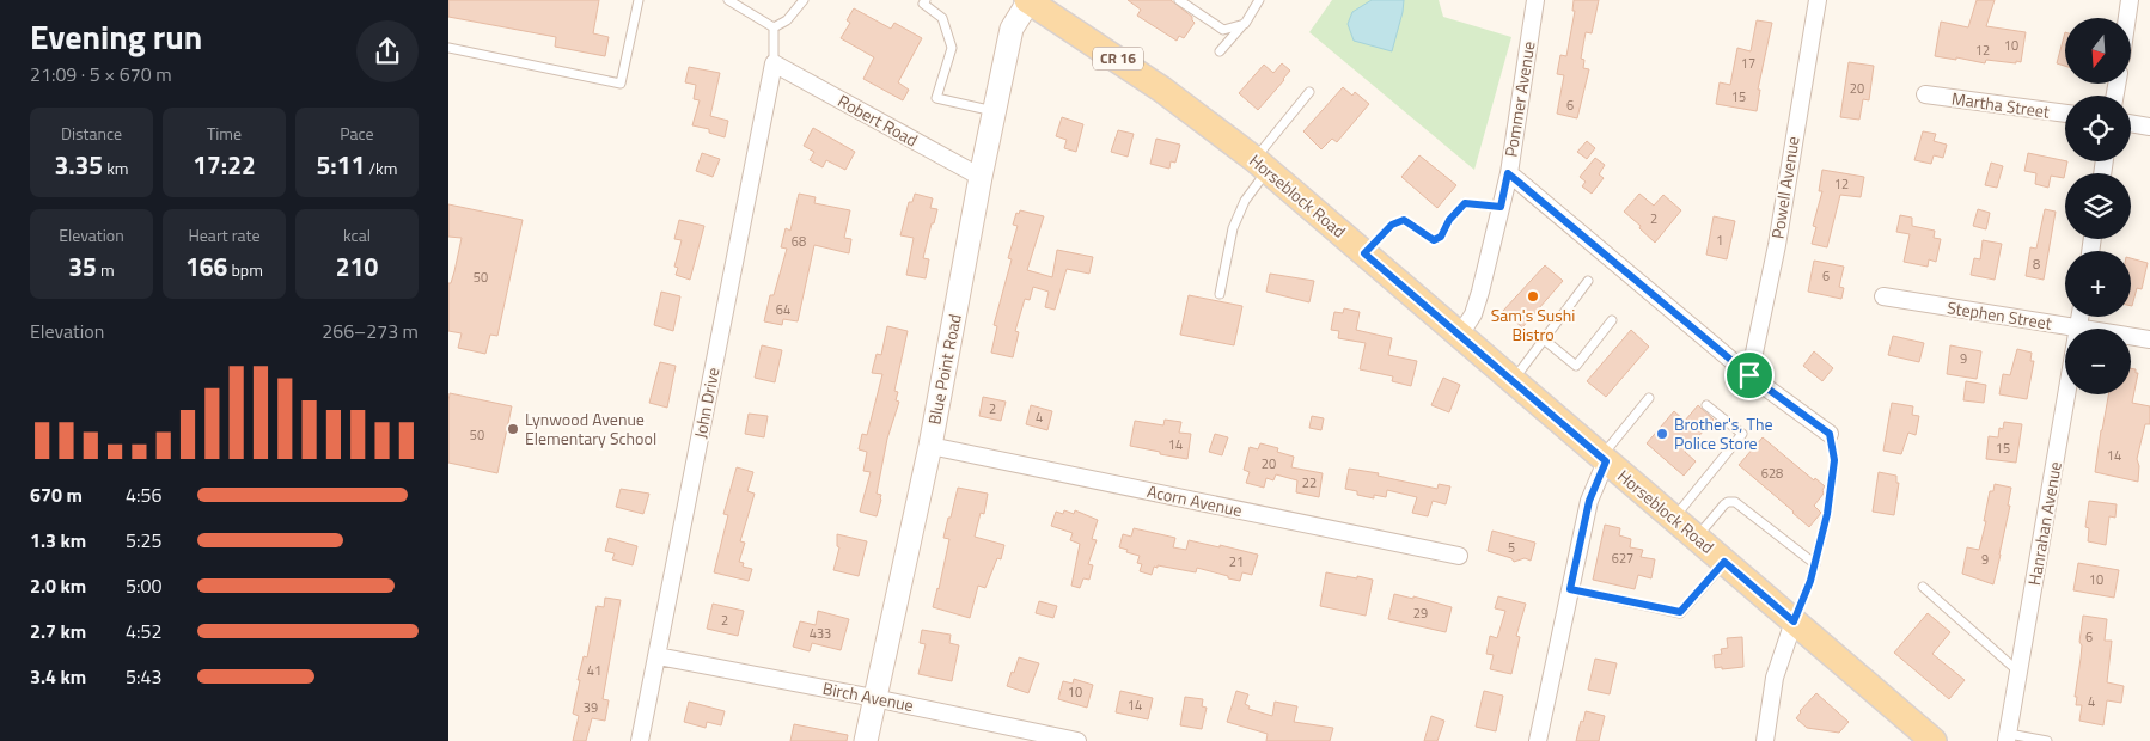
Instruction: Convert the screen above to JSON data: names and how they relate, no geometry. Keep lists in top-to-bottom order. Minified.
{"streets":{"main road":["CR 16","Horseblock Road"],"street":["Pommer Avenue","Martha Street","Robert Road","Powell Avenue","Stephen Street","Blue Point Road","John Drive","Acorn Avenue","Hanrahan Avenue","Birch Avenue"]},"crossings":[["Pommer Avenue","Horseblock Road"],["Robert Road","Blue Point Road"],["Robert Road","John Drive"],["Horseblock Road","Blue Point Road"],["Stephen Street","Hanrahan Avenue"],["Blue Point Road","Acorn Avenue"],["Blue Point Road","Birch Avenue"],["John Drive","Birch Avenue"]],"places":["Sam's Sushi Bistro","Lynwood Avenue Elementary School","Brother's, The Police Store"],"house_numbers":["10","12","17","20","15","6","12","2","1","68","8","6","50","64","9","2","4","50","14","15","14","20","628","22","5","627","9","21","10","29","2","433","6","41","10","4","14","39"],"north":"bottom","page":{"heading":["Evening run","21:09 · 5 × 670 m"],"map_buttons":["+","−"],"stats":[["Distance","3.35 km"],["Time","17:22"],["Pace","5:11 /km"],["Elevation","35 m"],["Heart rate","166 bpm"],["kcal","210"]],"chart":["Elevation","266–273 m"],"list":[{"name":"670 m","note":"4:56"},{"name":"1.3 km","note":"5:25"},{"name":"2.0 km","note":"5:00"},{"name":"2.7 km","note":"4:52"},{"name":"3.4 km","note":"5:43"}]}}
